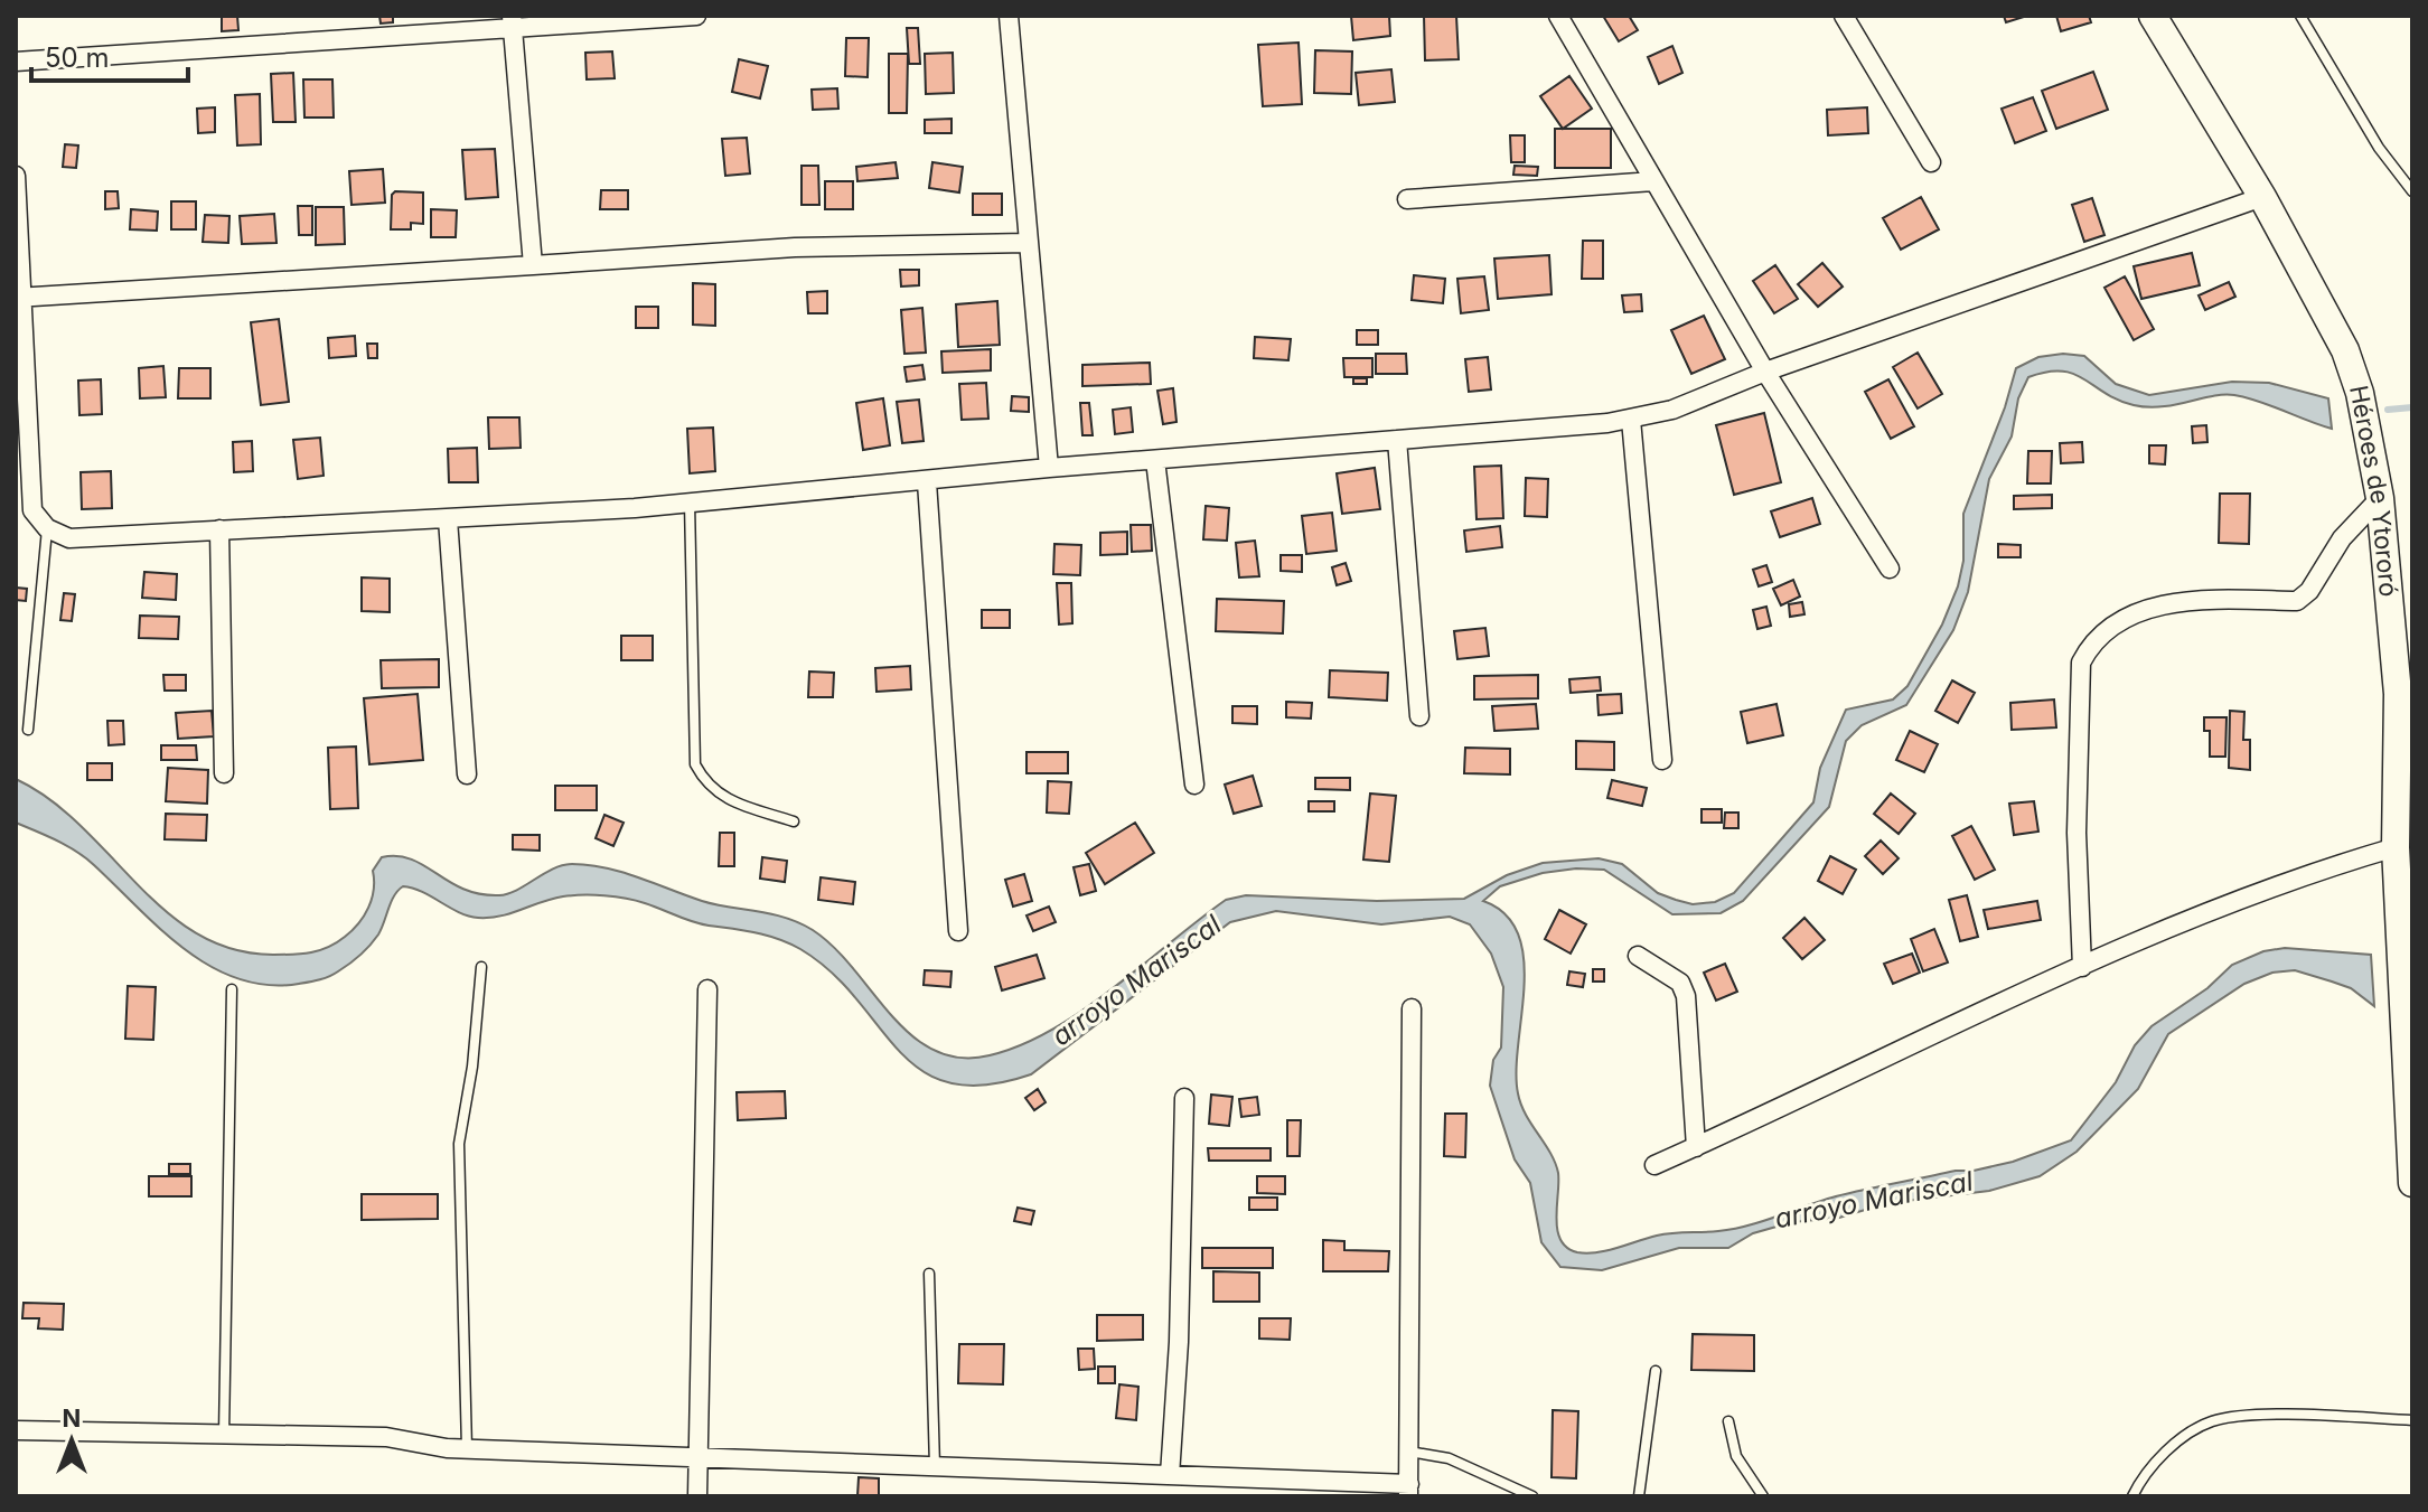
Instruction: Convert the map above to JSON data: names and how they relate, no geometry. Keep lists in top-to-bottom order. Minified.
{"streets":{"main road":["Héroes de Ytororó"]},"water":["arroyo Mariscal"],"scale_bar":"50 m","north":"top"}
